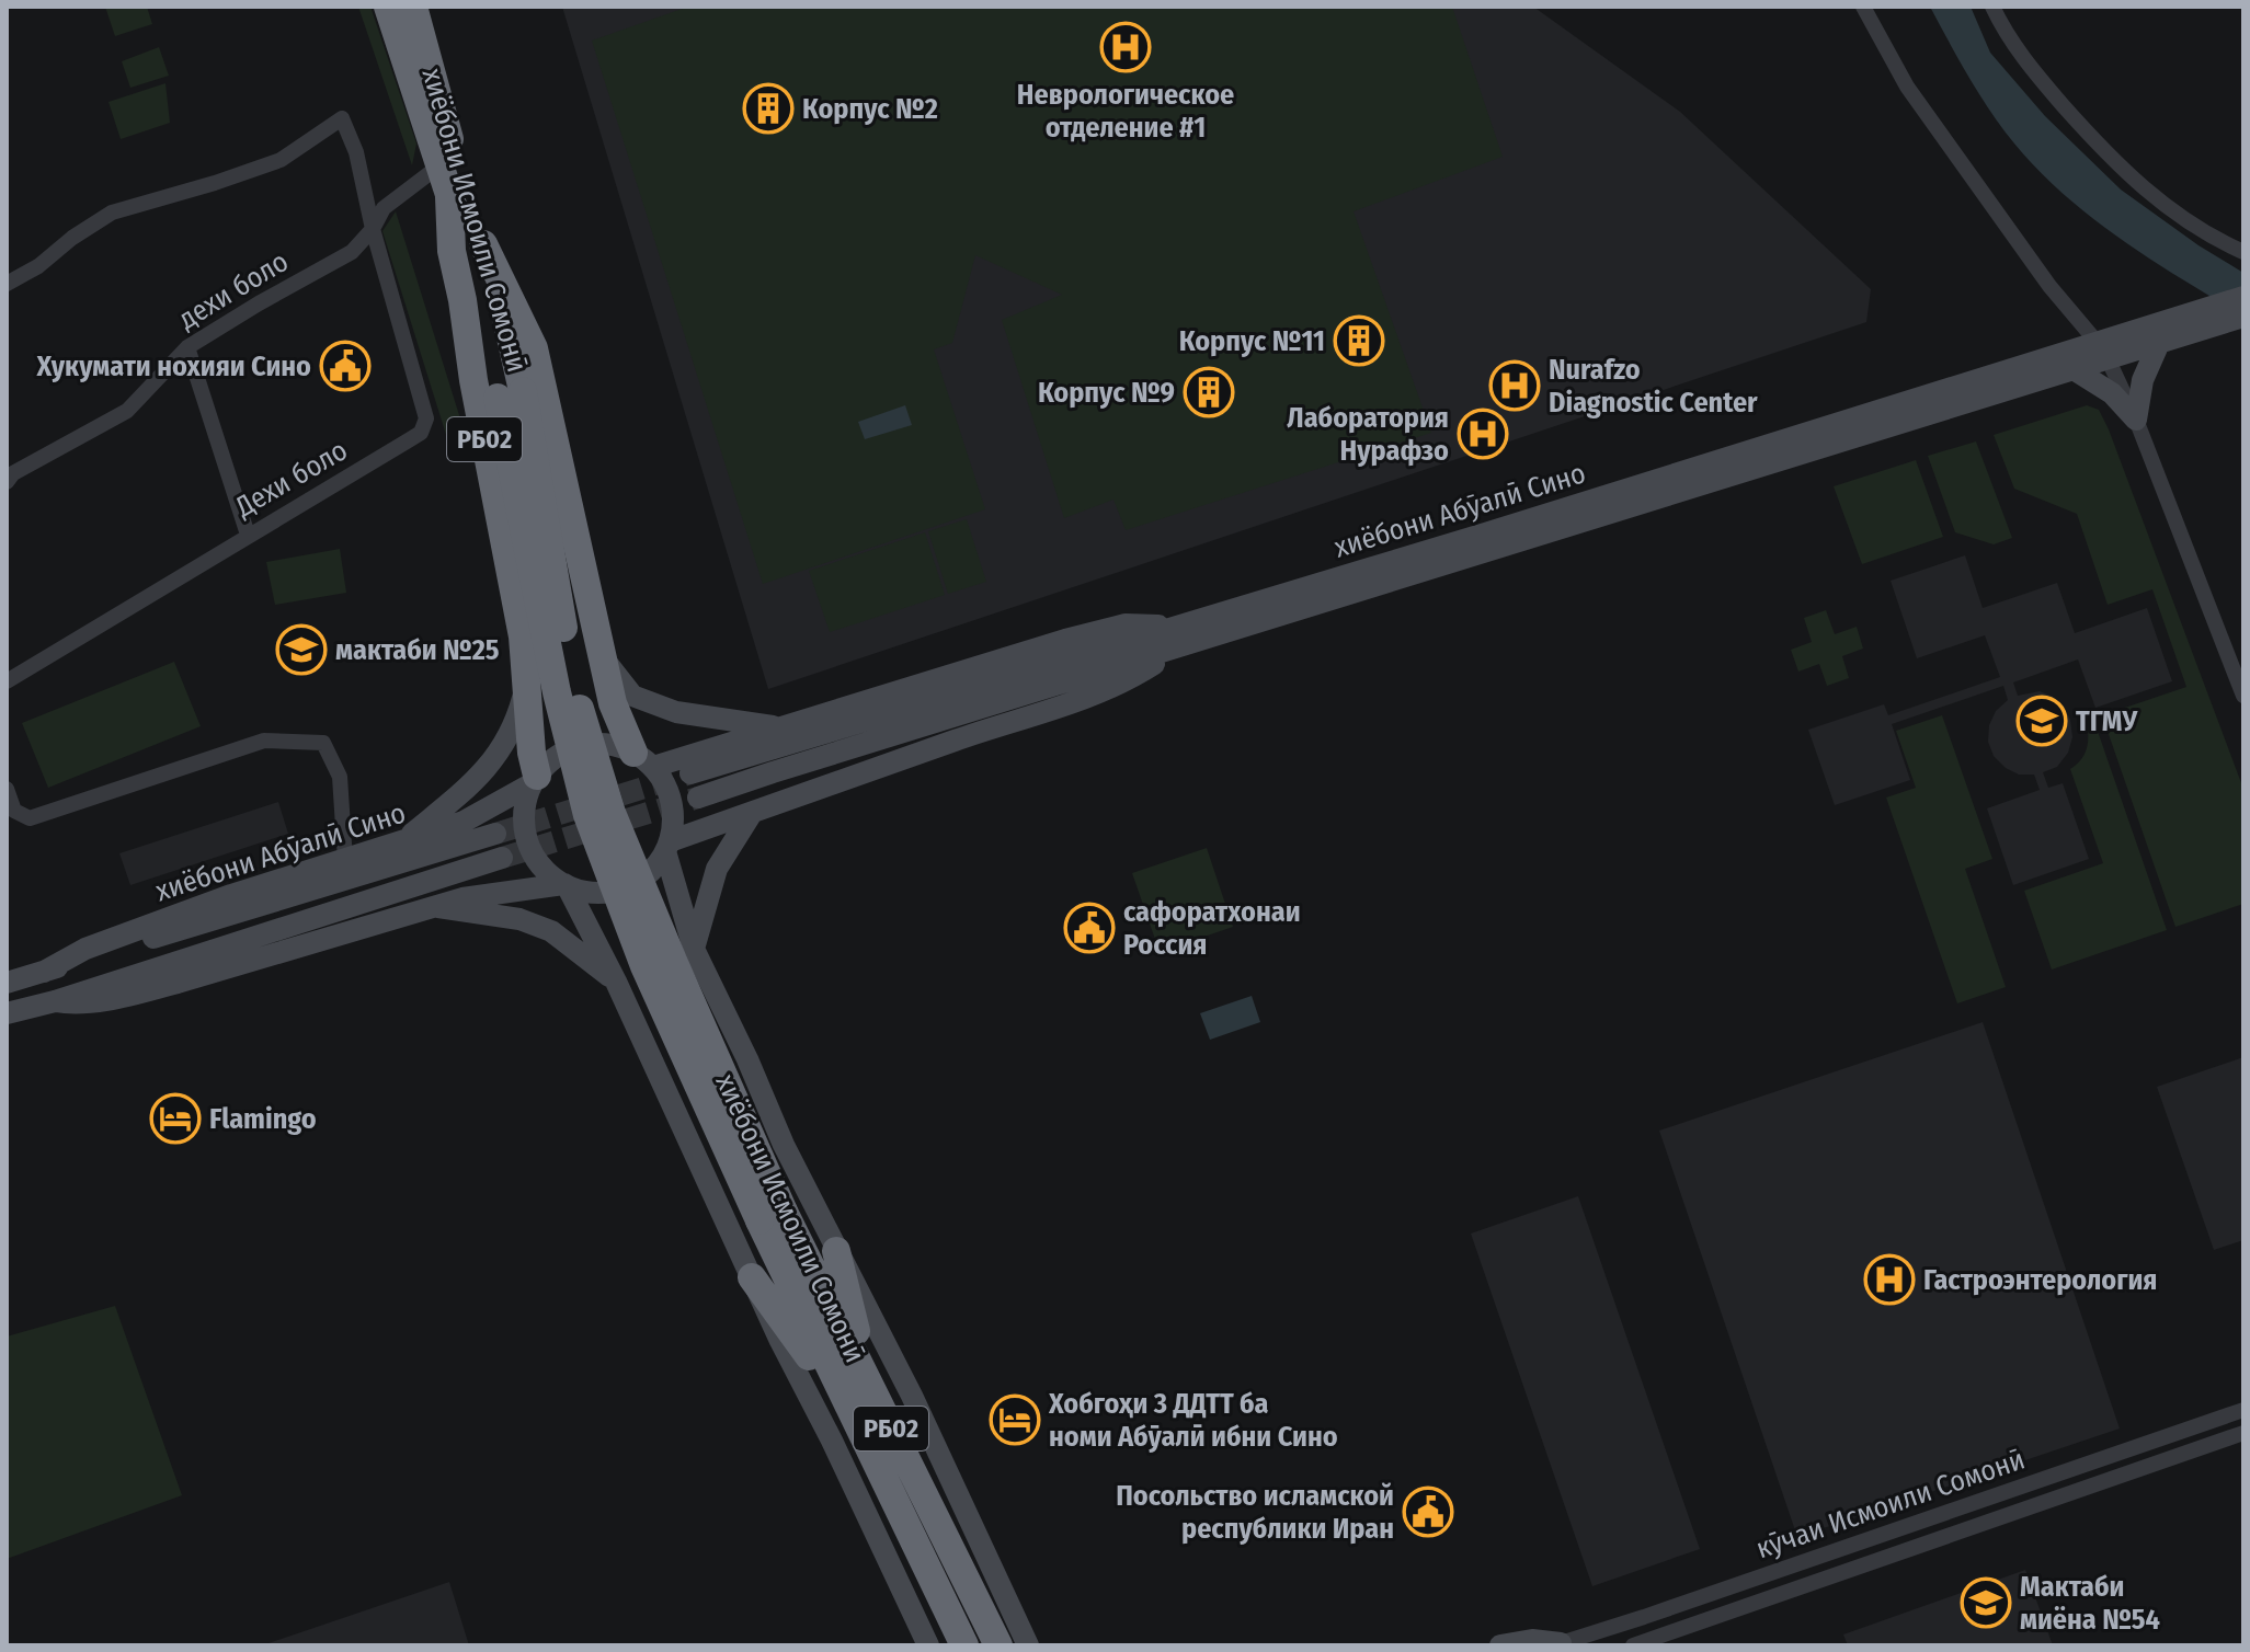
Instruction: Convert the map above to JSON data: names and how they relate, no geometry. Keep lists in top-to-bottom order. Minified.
{"streets":{"highway":["хиёбони Исмоили Сомонӣ","РБ02"],"main road":["хиёбони Абӯалӣ Сино"],"street":["дехи боло","Дехи боло","кӯчаи Исмоили Сомонӣ"]},"crossings":[["хиёбони Исмоили Сомонӣ","дехи боло"],["хиёбони Исмоили Сомонӣ","РБ02"],["дехи боло","Дехи боло"],["РБ02","хиёбони Абӯалӣ Сино"]],"places":{"hospital":["Неврологическое отделение #1","Nurafzo Diagnostic Center","Лаборатория Нурафзо","Гастроэнтерология"],"building":["Корпус №2","Корпус №11","Корпус №9"],"public building":["Хукумати нохияи Сино","сафоратхонаи Россия","Посольство исламской республики Иран"],"school or university":["мактаби №25","ТГМУ","Мактаби миёна №54"],"hotel":["Flamingo","Хобгоҳи 3 ДДТТ ба номи Абӯалӣ ибни Сино"]}}
